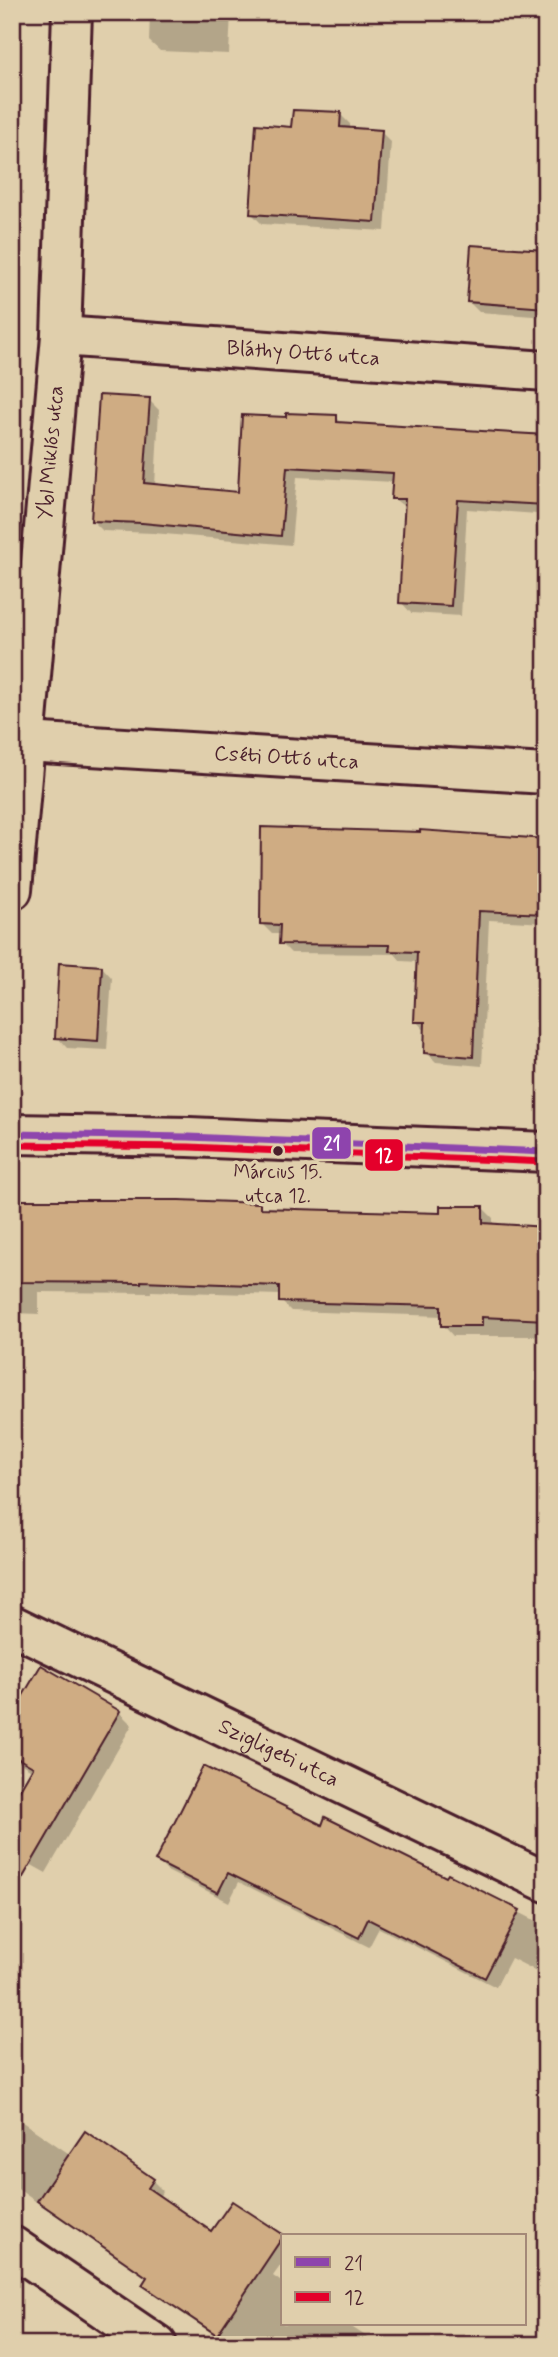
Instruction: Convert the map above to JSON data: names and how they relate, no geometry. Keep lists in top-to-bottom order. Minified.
{"streets":{"street":["Bláthy Ottó utca","Ybl Miklós utca","Cséti Ottó utca","Szigligeti utca"]},"crossings":[["Bláthy Ottó utca","Ybl Miklós utca"],["Ybl Miklós utca","Cséti Ottó utca"]],"places":["Március 15. utca 12."],"lines":["transit line 21","transit line 12"],"legend":["21","12"]}
